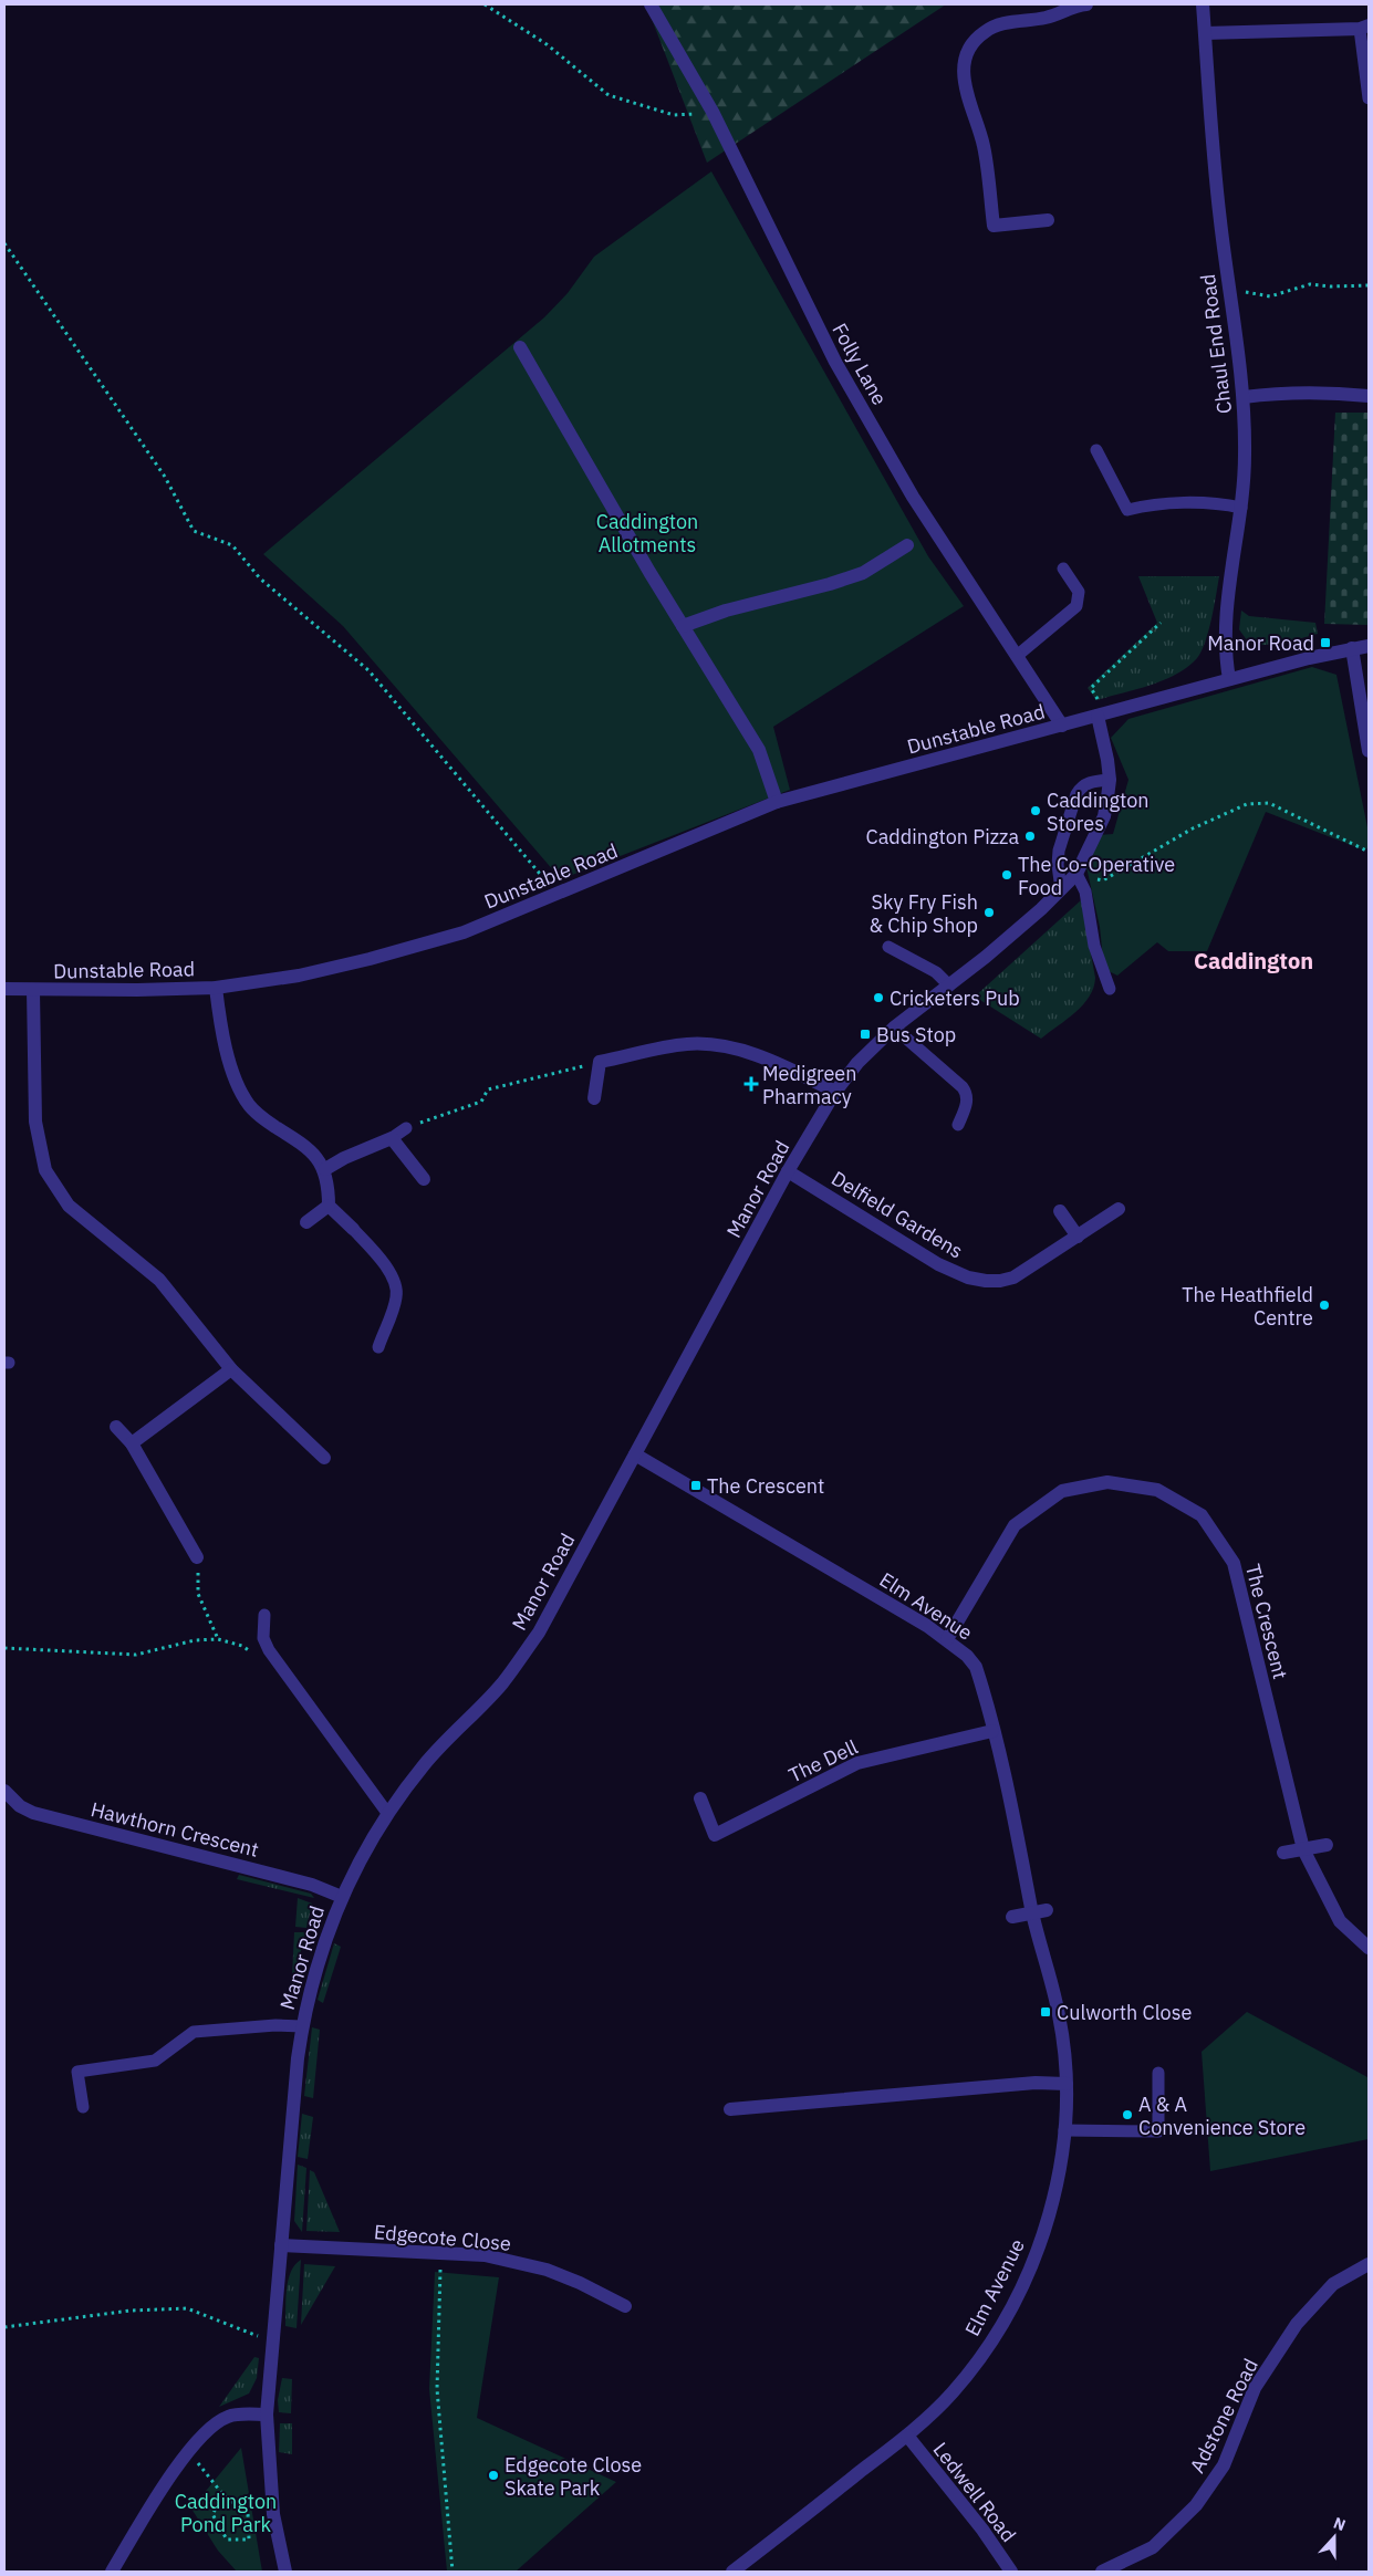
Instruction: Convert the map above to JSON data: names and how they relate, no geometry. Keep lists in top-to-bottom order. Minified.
{"streets":{"street":["Chaul End Road","Folly Lane","Dunstable Road","Manor Road","Delfield Gardens","Elm Avenue","The Crescent","The Dell","Hawthorn Crescent","Edgecote Close","Adstone Road","Ledwell Road"]},"crossings":[["Chaul End Road","Dunstable Road"],["Folly Lane","Dunstable Road"],["Dunstable Road","Manor Road"],["Manor Road","Delfield Gardens"],["Manor Road","Elm Avenue"],["Manor Road","Hawthorn Crescent"],["Manor Road","Edgecote Close"],["Elm Avenue","The Crescent"],["Elm Avenue","The Dell"],["Elm Avenue","Ledwell Road"]],"districts":["Caddington"],"parks":["Caddington Allotments","Caddington Pond Park"],"places":{"transit":["Manor Road","Bus Stop","The Crescent","Culworth Close"],"other":["Caddington Stores","Caddington Pizza","The Co-Operative Food","Sky Fry Fish & Chip Shop","Cricketers Pub","The Heathfield Centre","A & A Convenience Store","Edgecote Close Skate Park"],"health":["Medigreen Pharmacy"]},"north":"top"}
